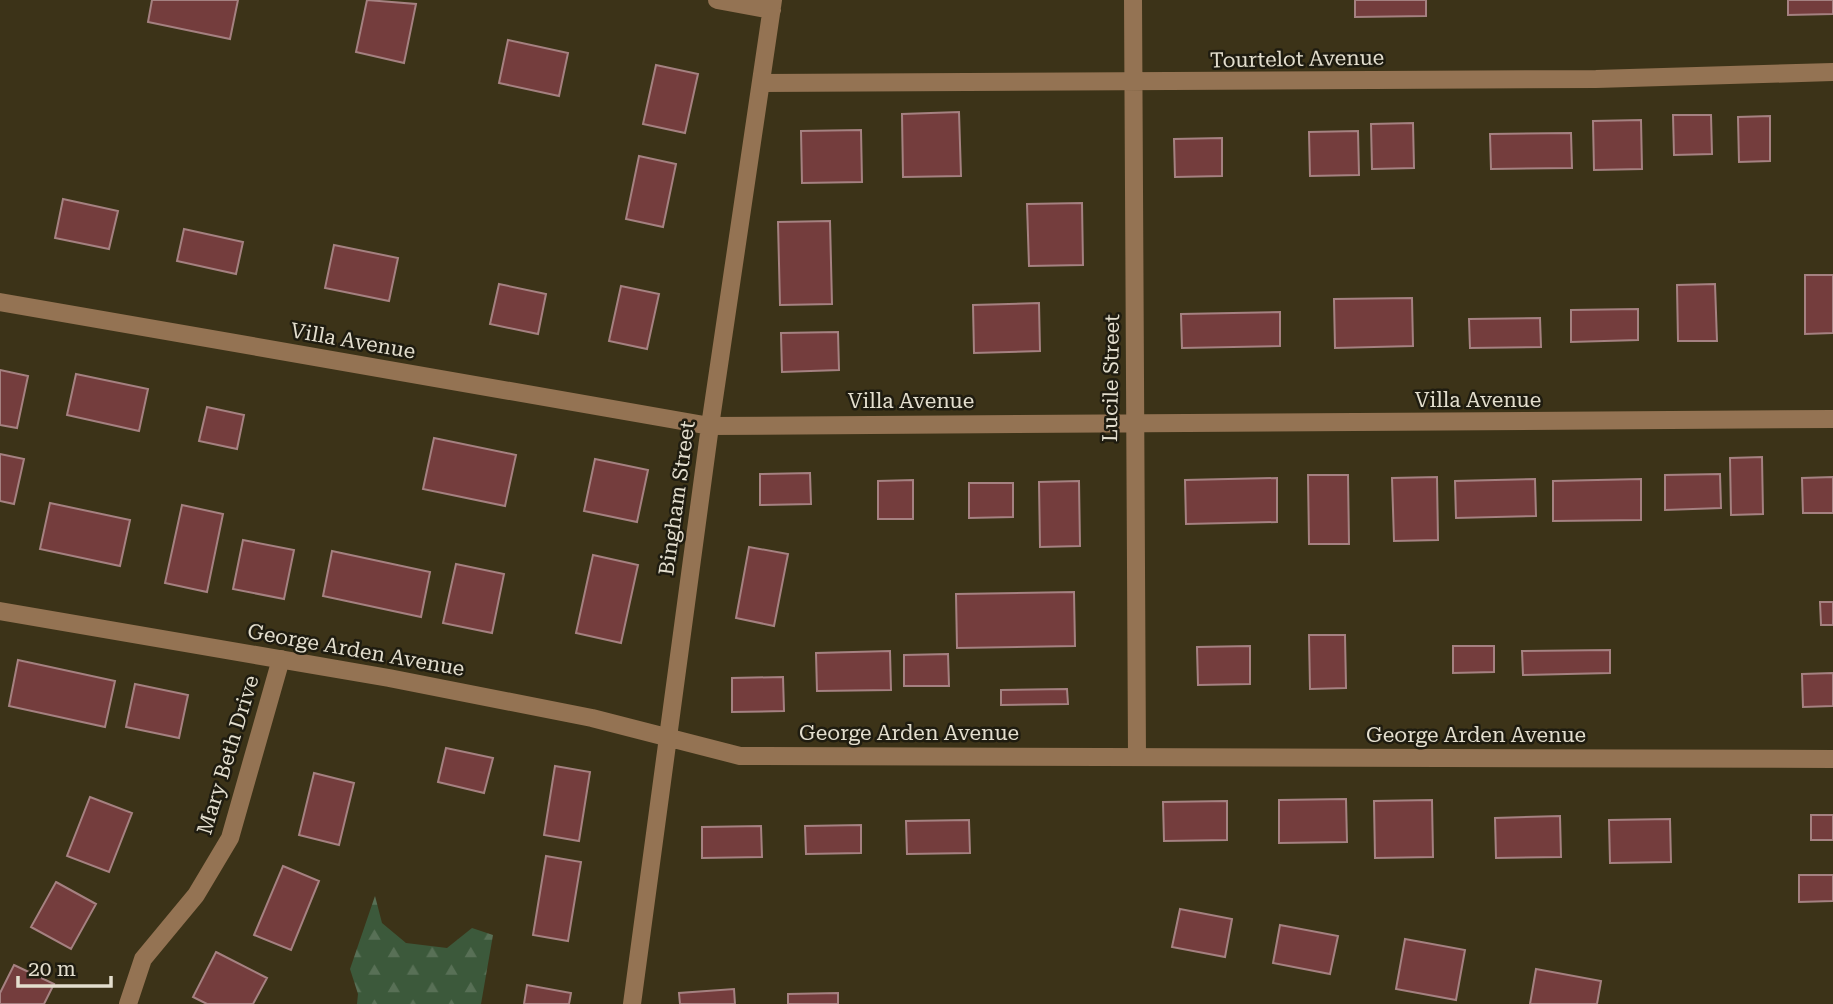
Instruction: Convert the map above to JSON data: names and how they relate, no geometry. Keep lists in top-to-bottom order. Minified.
{"streets":{"street":["Tourtelot Avenue","Villa Avenue","Lucile Street","Bingham Street","George Arden Avenue","Mary Beth Drive"]},"crossings":[["Tourtelot Avenue","Lucile Street"],["Tourtelot Avenue","Bingham Street"],["Villa Avenue","Lucile Street"],["Villa Avenue","Bingham Street"],["Lucile Street","George Arden Avenue"],["Bingham Street","George Arden Avenue"],["George Arden Avenue","Mary Beth Drive"]],"scale_bar":"20 m"}
